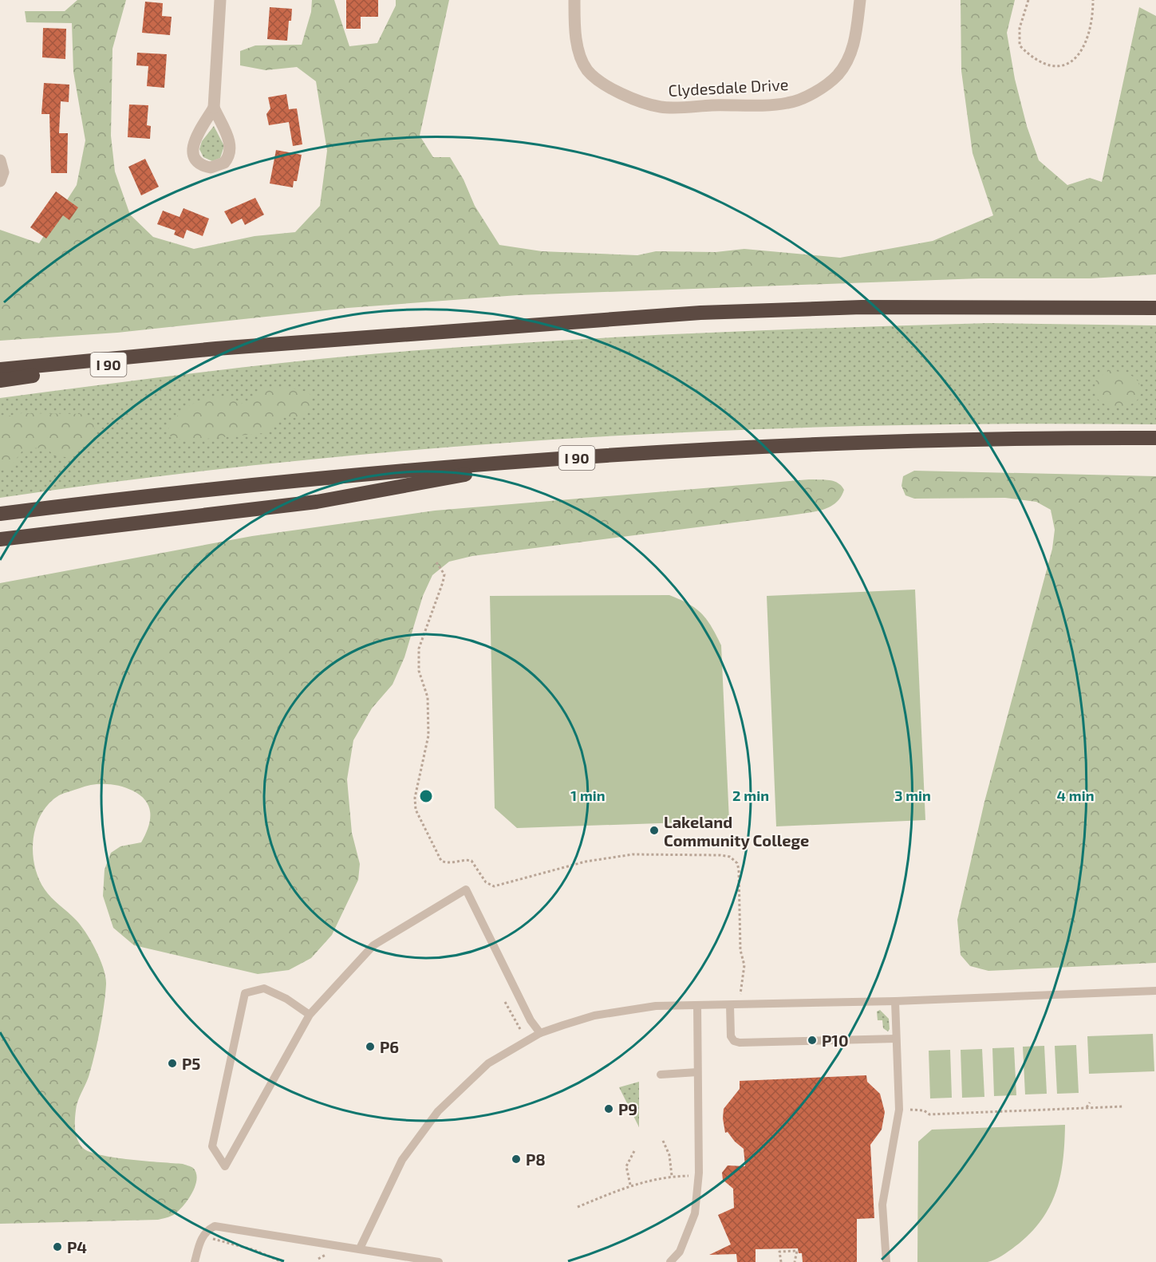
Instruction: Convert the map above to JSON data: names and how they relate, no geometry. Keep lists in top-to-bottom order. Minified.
{"streets":{"highway":["I 90"],"street":["Clydesdale Drive"]},"places":["Lakeland Community College","P10","P6","P5","P9","P8","P4"],"rings":["1 min","2 min","3 min","4 min"]}
